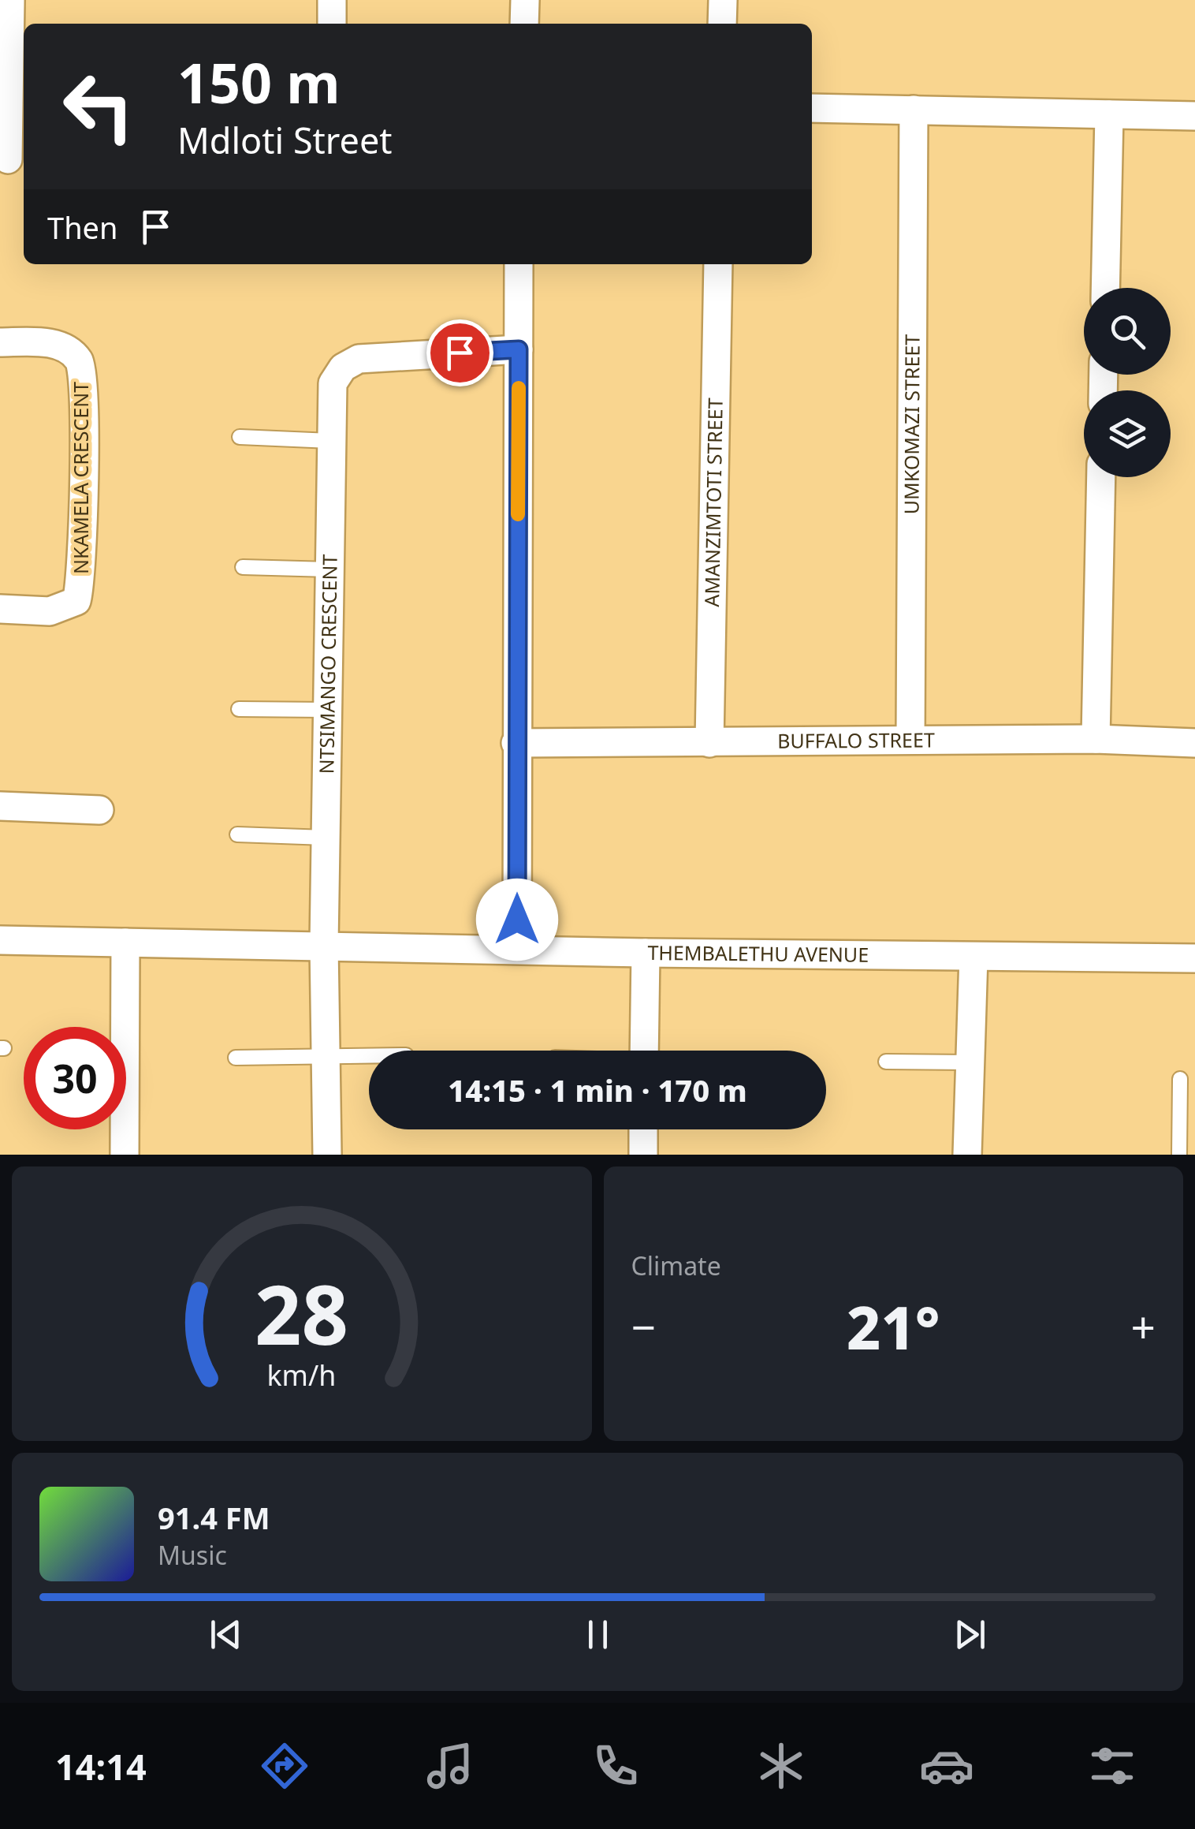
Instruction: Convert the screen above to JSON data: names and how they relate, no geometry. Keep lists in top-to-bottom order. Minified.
{"streets":{"street":["UMKOMAZI STREET","NKAMELA CRESCENT","AMANZIMTOTI STREET","NTSIMANGO CRESCENT","BUFFALO STREET","THEMBALETHU AVENUE"]},"crossings":[["UMKOMAZI STREET","BUFFALO STREET"],["AMANZIMTOTI STREET","BUFFALO STREET"],["NTSIMANGO CRESCENT","THEMBALETHU AVENUE"]],"page":{"turn":["150 m","Mdloti Street"],"then":"Then","limit":"30","trip":"14:15 · 1 min · 170 m","tile":"Climate","heat":["−","21°","+"],"song":["91.4 FM","Music"],"tabs":"14:14","gauge":["28","km/h"]}}
